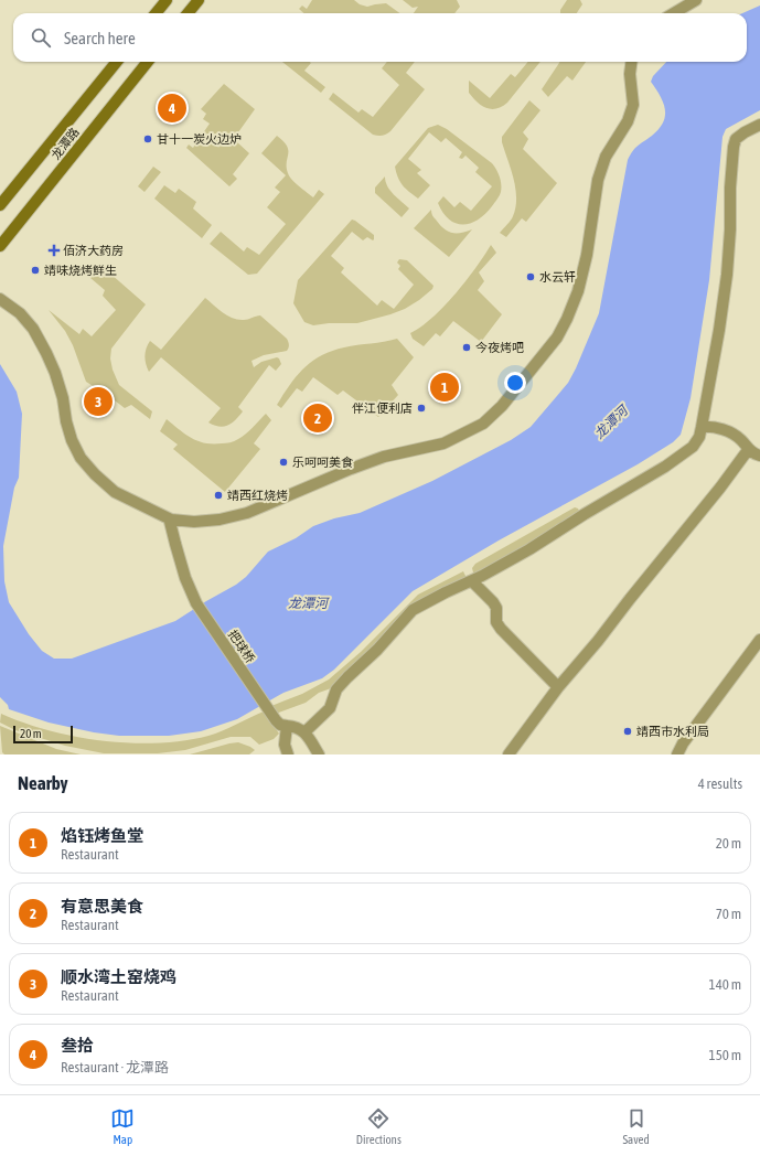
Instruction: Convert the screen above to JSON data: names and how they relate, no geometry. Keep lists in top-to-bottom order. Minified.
{"streets":{"main road":["龙潭路"],"street":["把球桥"]},"water":["龙潭河"],"places":{"other":["甘十一炭火边炉","靖味烧烤鲜生","水云轩","今夜烤吧","伴江便利店","乐呵呵美食","靖西红烧烤","靖西市水利局"],"health":["佰济大药房"]},"scale_bar":"20 m","page":{"search":"Search here","pins":["4","1","3","2"],"scale":"20 m","heading":["Nearby","4 results"],"list":[{"mark":"1","name":"焰钰烤鱼堂","note":"Restaurant","value":"20 m"},{"mark":"2","name":"有意思美食","note":"Restaurant","value":"70 m"},{"mark":"3","name":"顺水湾土窑烧鸡","note":"Restaurant","value":"140 m"},{"mark":"4","name":"叁拾","note":"Restaurant · 龙潭路","value":"150 m"}],"nav":["Map","Directions","Saved"]}}
